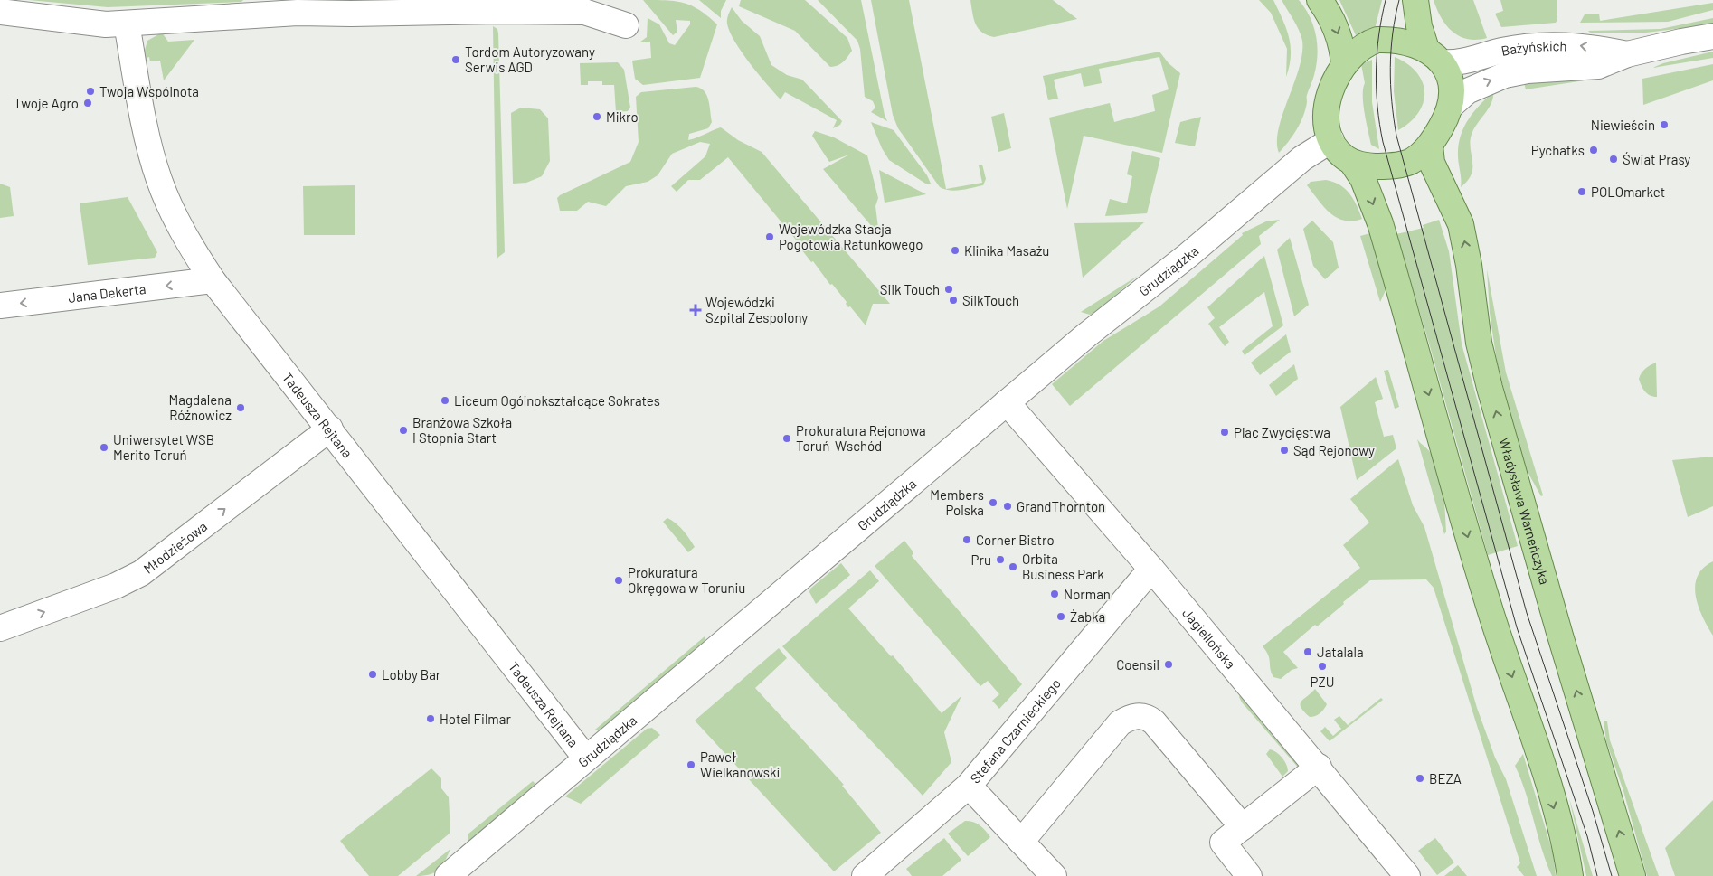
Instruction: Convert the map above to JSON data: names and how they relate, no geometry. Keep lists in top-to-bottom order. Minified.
{"streets":{"main road":["Władysława Warneńczyka"],"street":["Bażyńskich","Grudziądzka","Jana Dekerta","Tadeusza Rejtana","Młodzieżowa","Jagiellońska","Stefana Czarnieckiego"]},"crossings":[["Bażyńskich","Grudziądzka"],["Bażyńskich","Władysława Warneńczyka"],["Grudziądzka","Tadeusza Rejtana"],["Grudziądzka","Władysława Warneńczyka"],["Grudziądzka","Jagiellońska"],["Jana Dekerta","Tadeusza Rejtana"],["Tadeusza Rejtana","Młodzieżowa"],["Jagiellońska","Stefana Czarnieckiego"]],"one_way":["Jana Dekerta","Młodzieżowa"],"places":{"other":["Tordom Autoryzowany Serwis AGD","Twoja Wspólnota","Twoje Agro","Mikro","Niewieścin","Pychatks","Świat Prasy","POLOmarket","Wojewódzka Stacja Pogotowia Ratunkowego","Klinika Masażu","Silk Touch","SilkTouch","Liceum Ogólnokształcące Sokrates","Magdalena Różnowicz","Branżowa Szkoła I Stopnia Start","Plac Zwycięstwa","Prokuratura Rejonowa Toruń-Wschód","Uniwersytet WSB Merito Toruń","Sąd Rejonowy","Members Polska","GrandThornton","Corner Bistro","Pru","Orbita Business Park","Prokuratura Okręgowa w Toruniu","Norman","Żabka","Jatalala","Coensil","PZU","Lobby Bar","Hotel Filmar","Paweł Wielkanowski","BEZA"],"health":["Wojewódzki Szpital Zespolony"]}}
